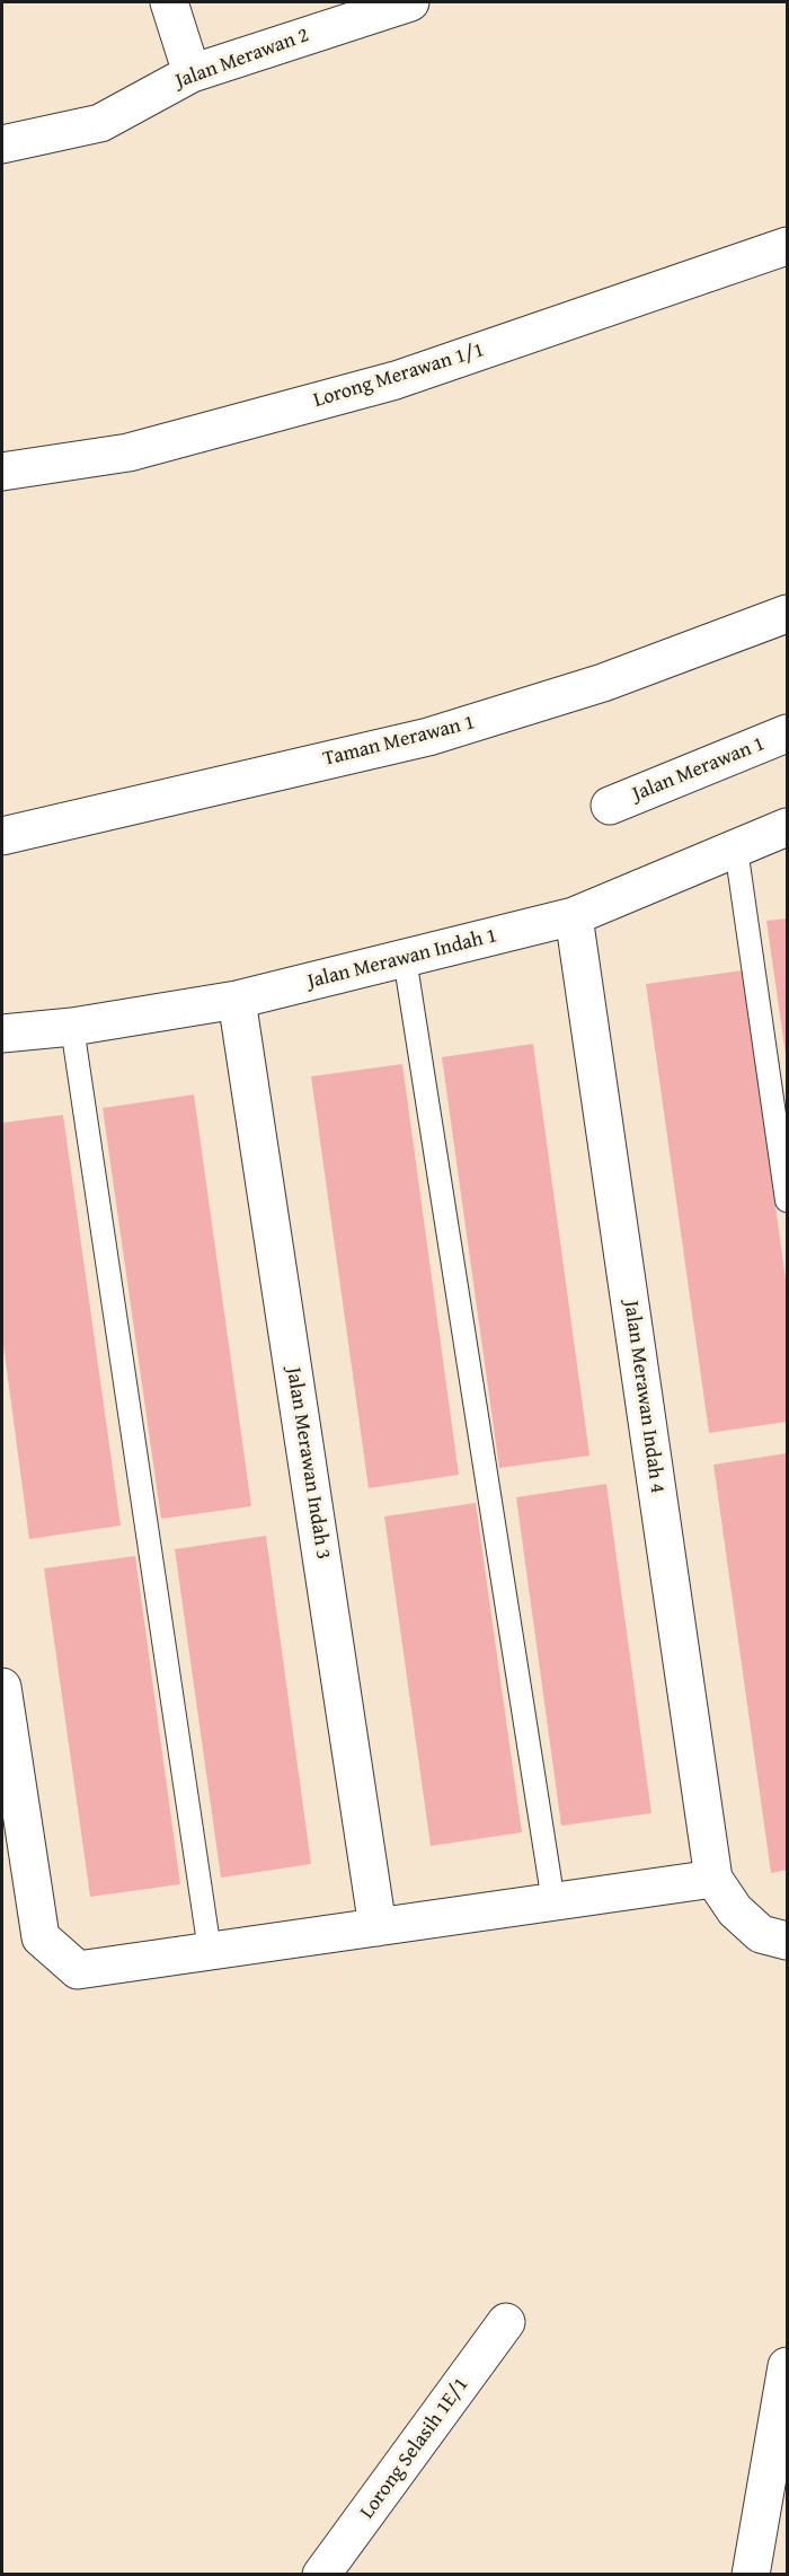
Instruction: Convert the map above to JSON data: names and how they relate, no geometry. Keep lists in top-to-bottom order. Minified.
{"streets":{"street":["Jalan Merawan 2","Lorong Merawan 1/1","Taman Merawan 1","Jalan Merawan 1","Jalan Merawan Indah 1","Jalan Merawan Indah 4","Jalan Merawan Indah 3","Lorong Selasih 1E/1"]},"crossings":[["Jalan Merawan Indah 1","Jalan Merawan Indah 4"],["Jalan Merawan Indah 1","Jalan Merawan Indah 3"]]}
